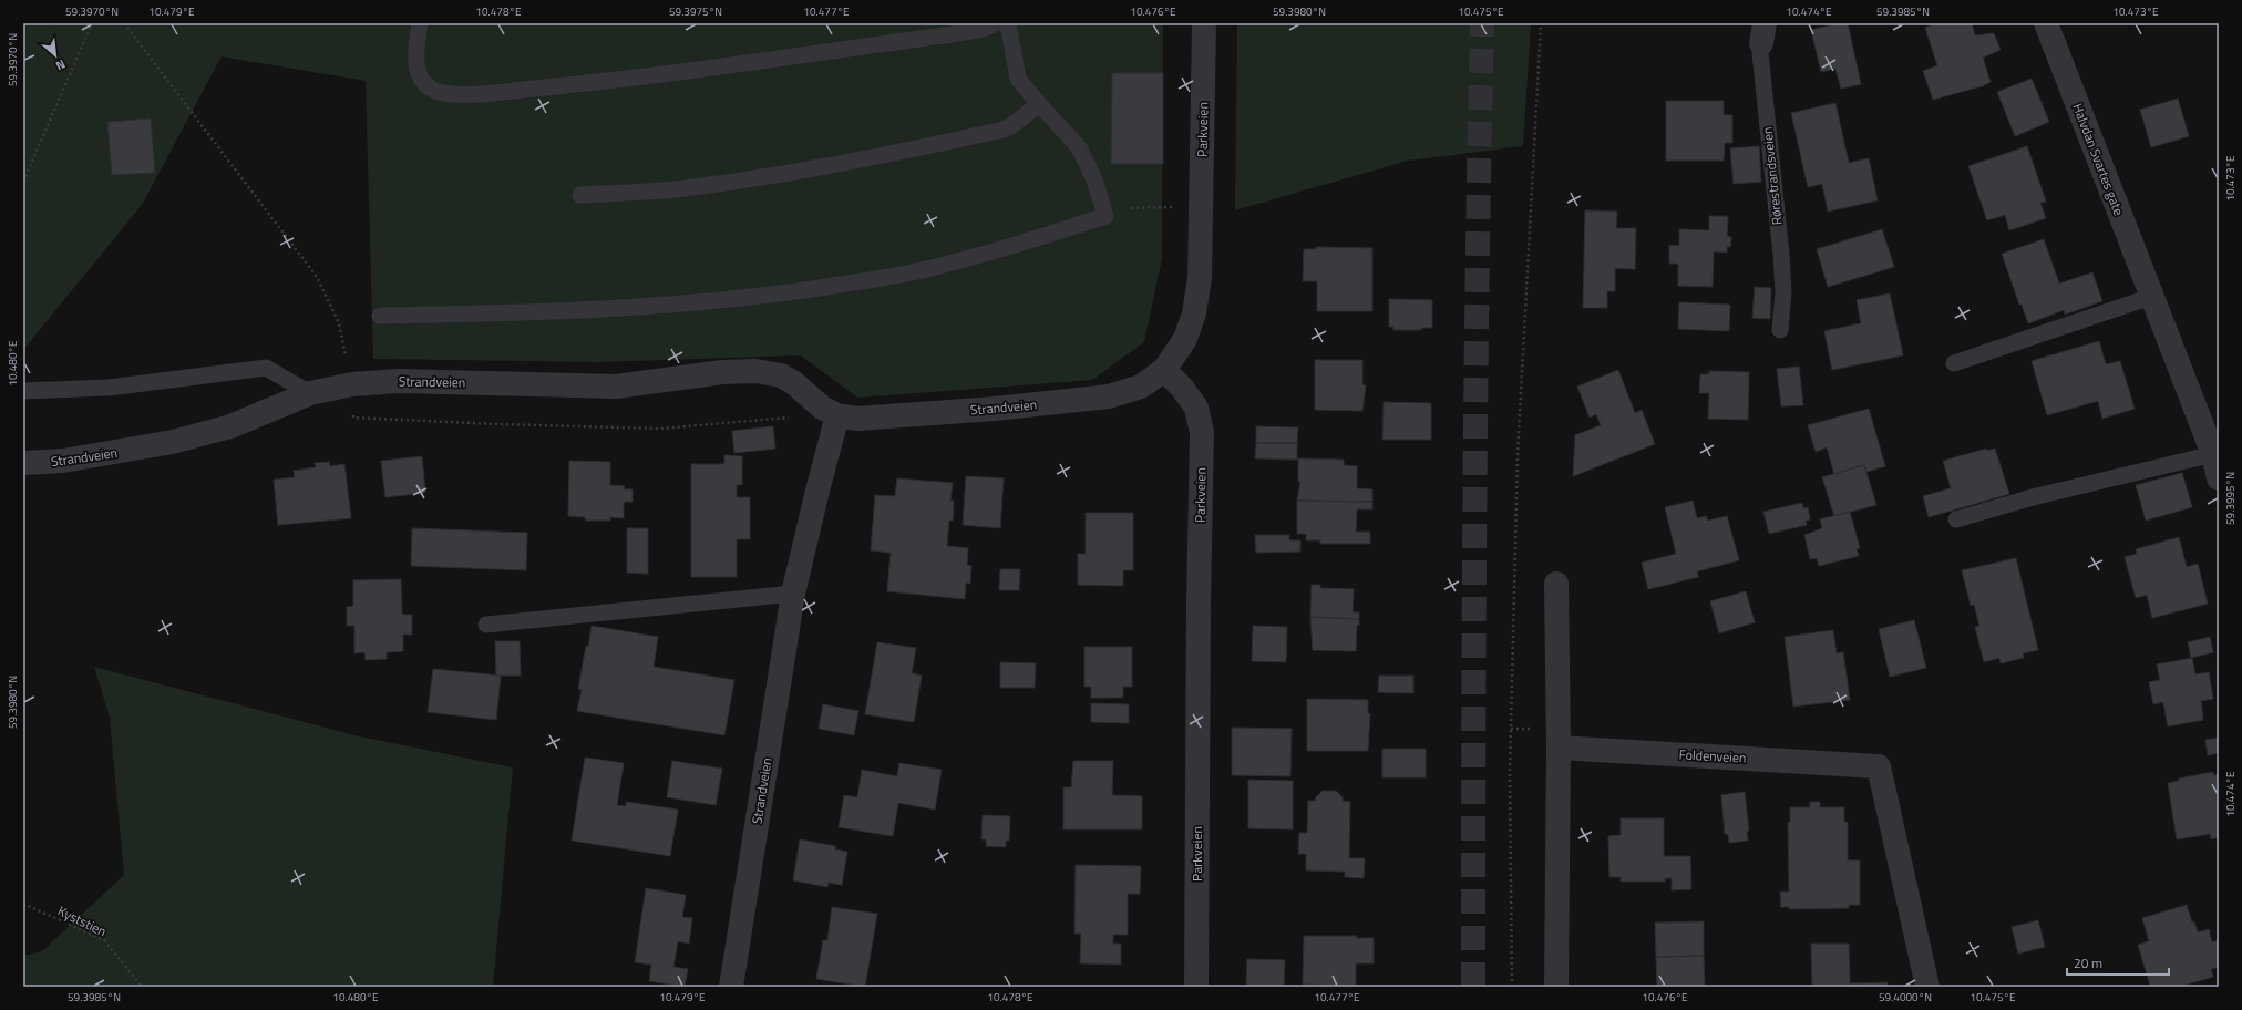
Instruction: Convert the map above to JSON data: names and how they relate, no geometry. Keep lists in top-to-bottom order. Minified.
{"streets":{"street":["Parkveien","Halvdan Svartes gate","Strandveien","Foldenveien"],"lane":["Rørestrandsveien"],"path":["Kyststien"]},"crossings":[["Parkveien","Strandveien"]],"scale_bar":"20 m","north":"bottom right","coordinates":["59.3970°N","10.479°E","10.478°E","59.3975°N","10.477°E","10.476°E","59.3980°N","10.475°E","10.474°E","59.3985°N","10.473°E","10.480°E","59.3995°N","59.4000°N"]}
